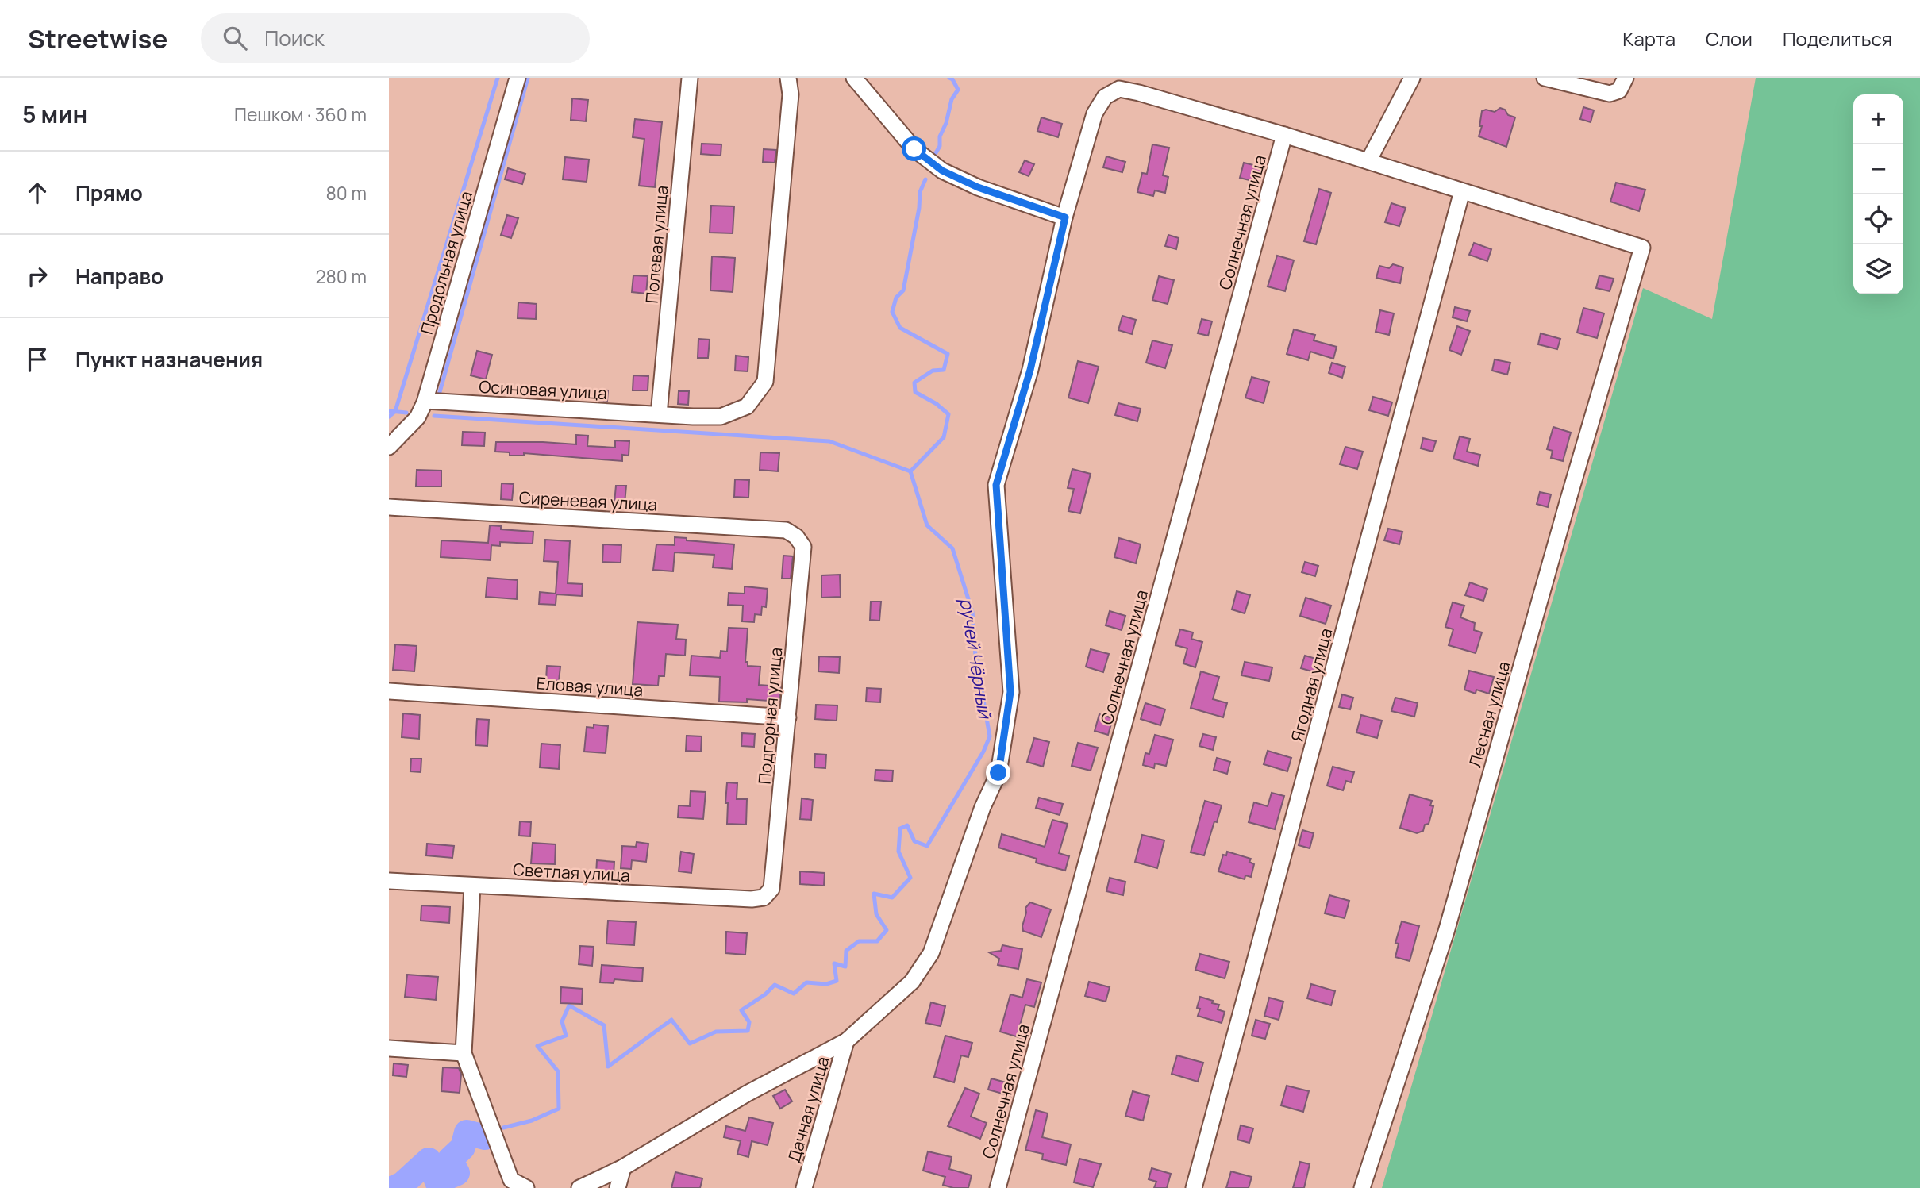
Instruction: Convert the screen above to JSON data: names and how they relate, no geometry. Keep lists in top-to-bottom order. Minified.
{"streets":{"street":["Солнечная улица","Полевая улица","Продольная улица","Осиновая улица","Сиреневая улица","Ягодная улица","Еловая улица","Лесная улица","Подгорная улица","Светлая улица","Дачная улица"]},"crossings":[["Полевая улица","Осиновая улица"],["Продольная улица","Осиновая улица"],["Сиреневая улица","Подгорная улица"],["Ягодная улица","Лесная улица"],["Еловая улица","Подгорная улица"],["Подгорная улица","Светлая улица"]],"water":["ручей Чёрный"],"page":{"header":"Streetwise","search":"Поиск","nav":["Карта","Слои","Поделиться"],"heading":["5 мин","Пешком · 360 m"],"map_buttons":["+","−"],"list":[["Прямо","80 m"],["Направо","280 m"],"Пункт назначения"]}}
